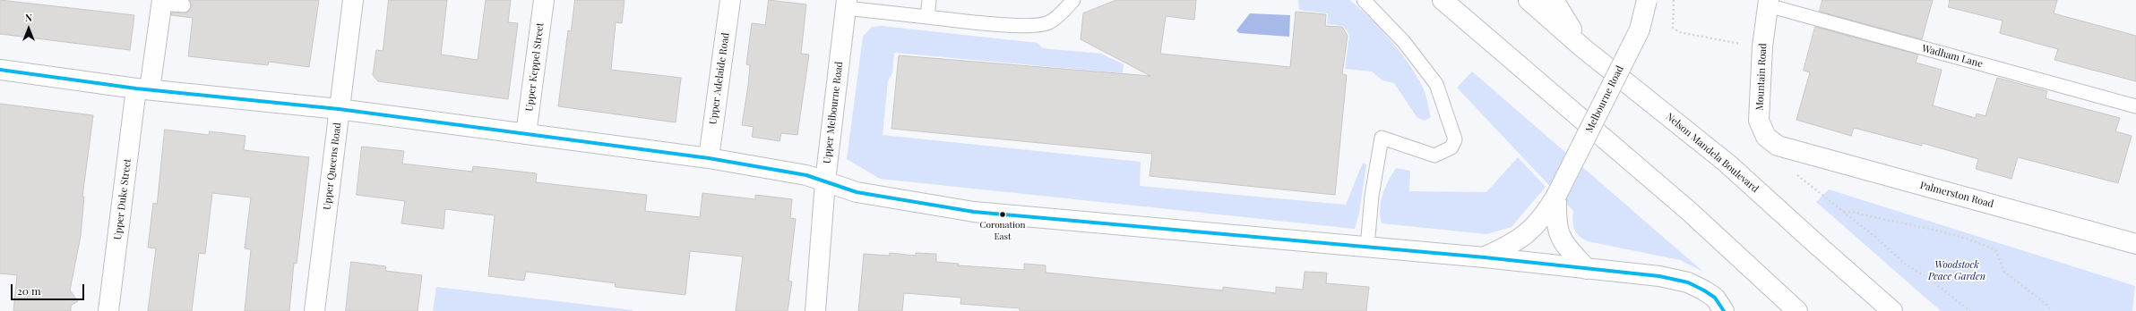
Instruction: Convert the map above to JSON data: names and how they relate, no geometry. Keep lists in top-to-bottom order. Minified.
{"streets":{"main road":["Upper Keppel Street","Mountain Road","Upper Adelaide Road","Melbourne Road","Upper Melbourne Road","Nelson Mandela Boulevard","Upper Queens Road","Palmerston Road","Upper Duke Street"],"lane":["Wadham Lane"]},"crossings":[["Wadham Lane","Mountain Road"],["Mountain Road","Palmerston Road"]],"parks":["Woodstock Peace Garden"],"places":["Coronation East"],"scale_bar":"20 m","north":"top"}
